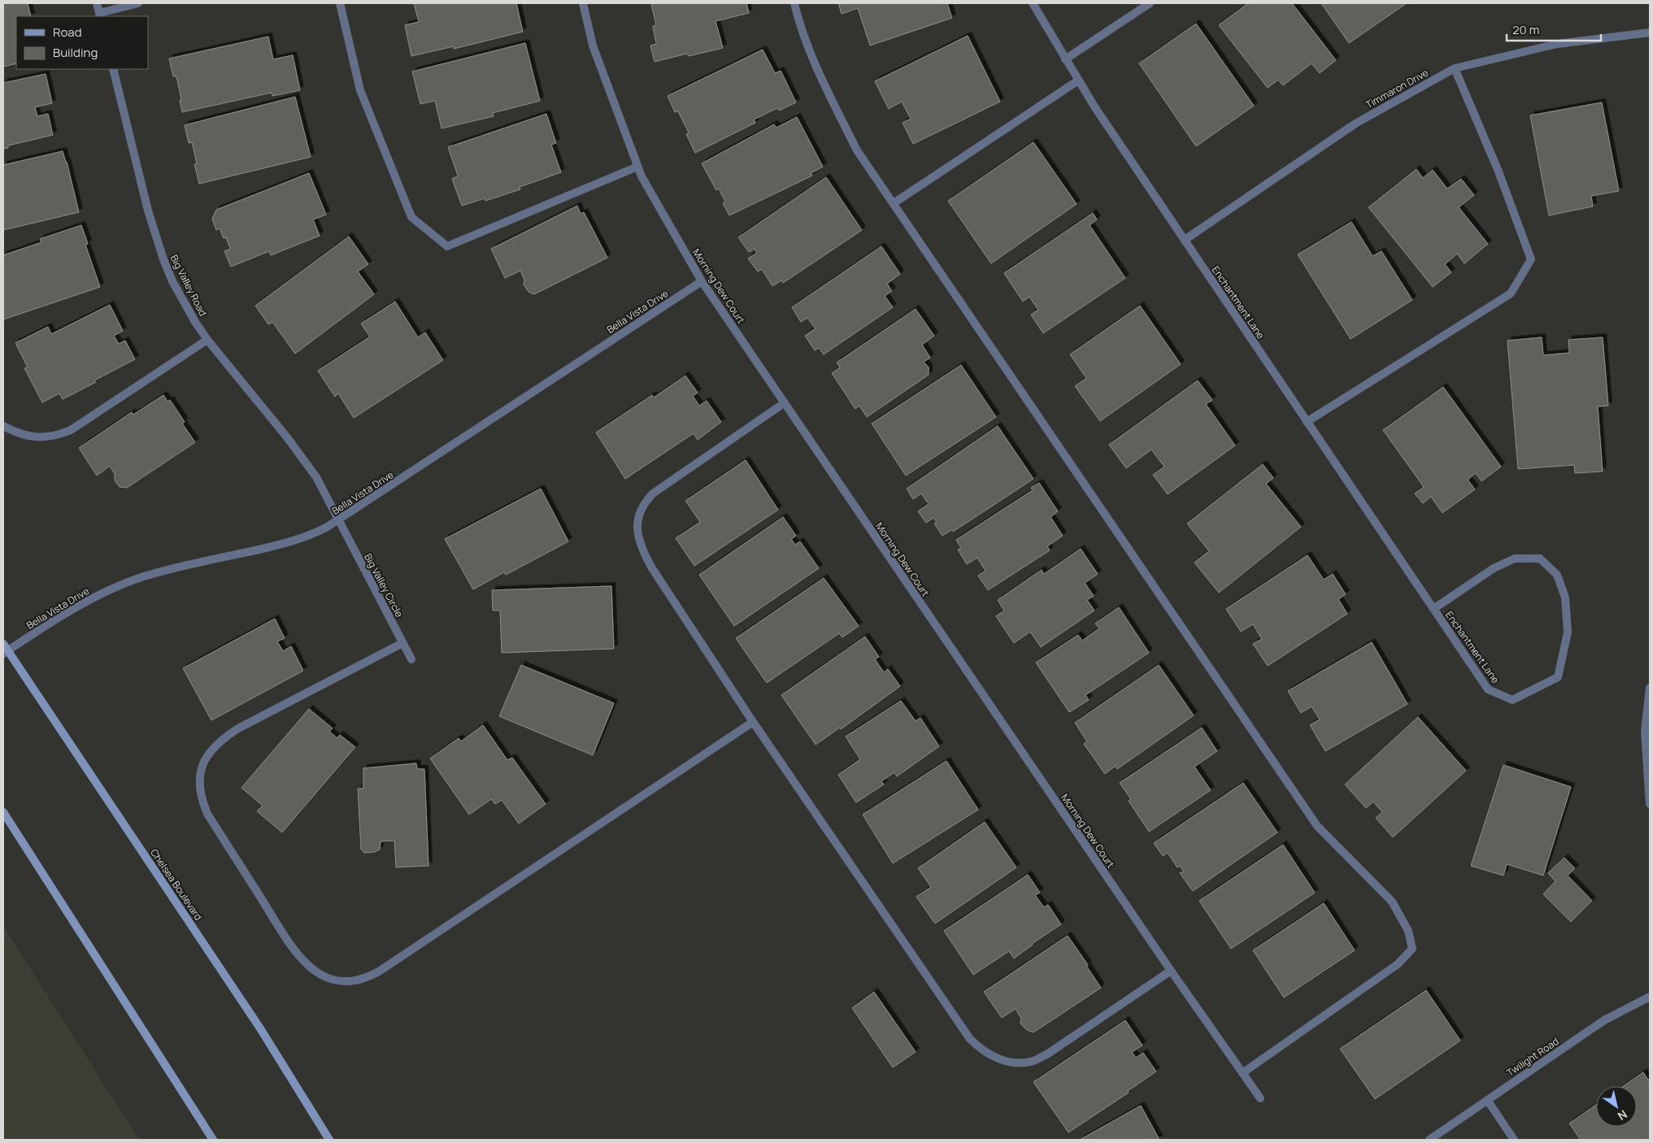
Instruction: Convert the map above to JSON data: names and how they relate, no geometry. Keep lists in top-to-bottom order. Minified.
{"streets":{"main road":["Chelsea Boulevard"],"street":["Timmaron Drive","Big Valley Road","Morning Dew Court","Enchantment Lane","Bella Vista Drive","Big Valley Circle","Twilight Road"]},"crossings":[["Timmaron Drive","Enchantment Lane"],["Big Valley Road","Bella Vista Drive"],["Big Valley Road","Big Valley Circle"],["Morning Dew Court","Bella Vista Drive"],["Bella Vista Drive","Big Valley Circle"],["Bella Vista Drive","Chelsea Boulevard"]],"legend":["Road","Building"],"scale_bar":"20 m","north":"bottom right"}
